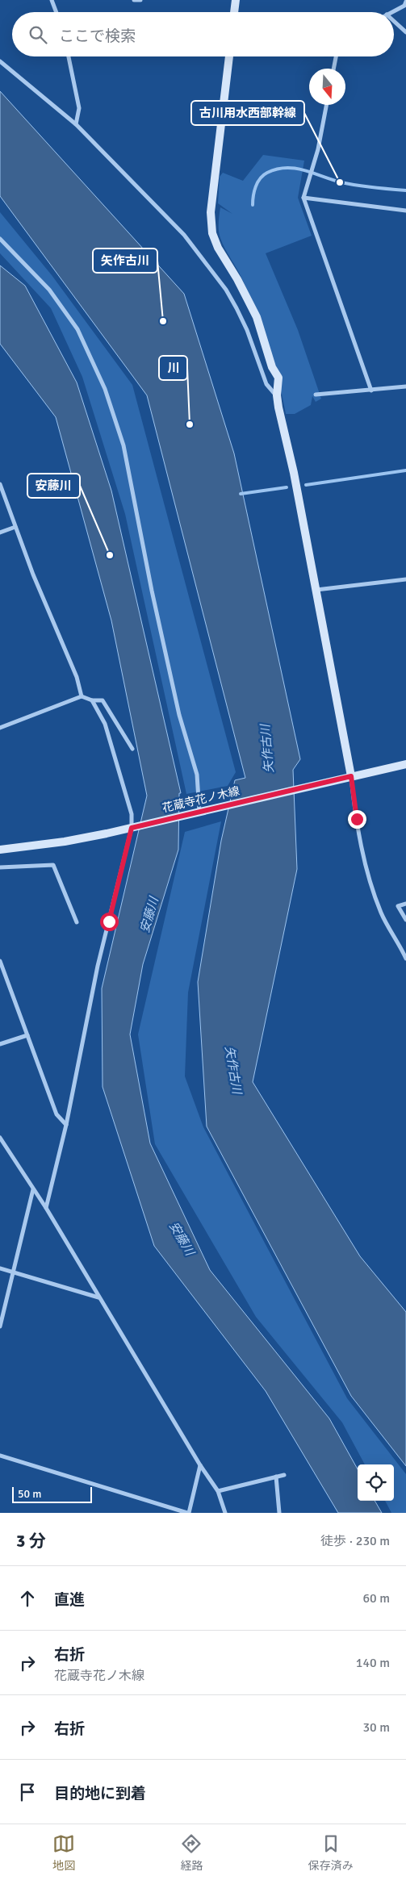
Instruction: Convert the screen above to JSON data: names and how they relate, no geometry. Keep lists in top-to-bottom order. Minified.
{"streets":{"street":["花蔵寺花ノ木線"]},"water":["矢作古川","安藤川"],"places":["古川用水西部幹線","矢作古川","川","安藤川"],"scale_bar":"50 m","north":"bottom","page":{"search":"ここで検索","scale":"50 m","heading":["3 分","徒歩 · 230 m"],"list":[["直進","60 m"],["右折","花蔵寺花ノ木線","140 m"],["右折","30 m"],"目的地に到着"],"nav":["地図","経路","保存済み"]}}
